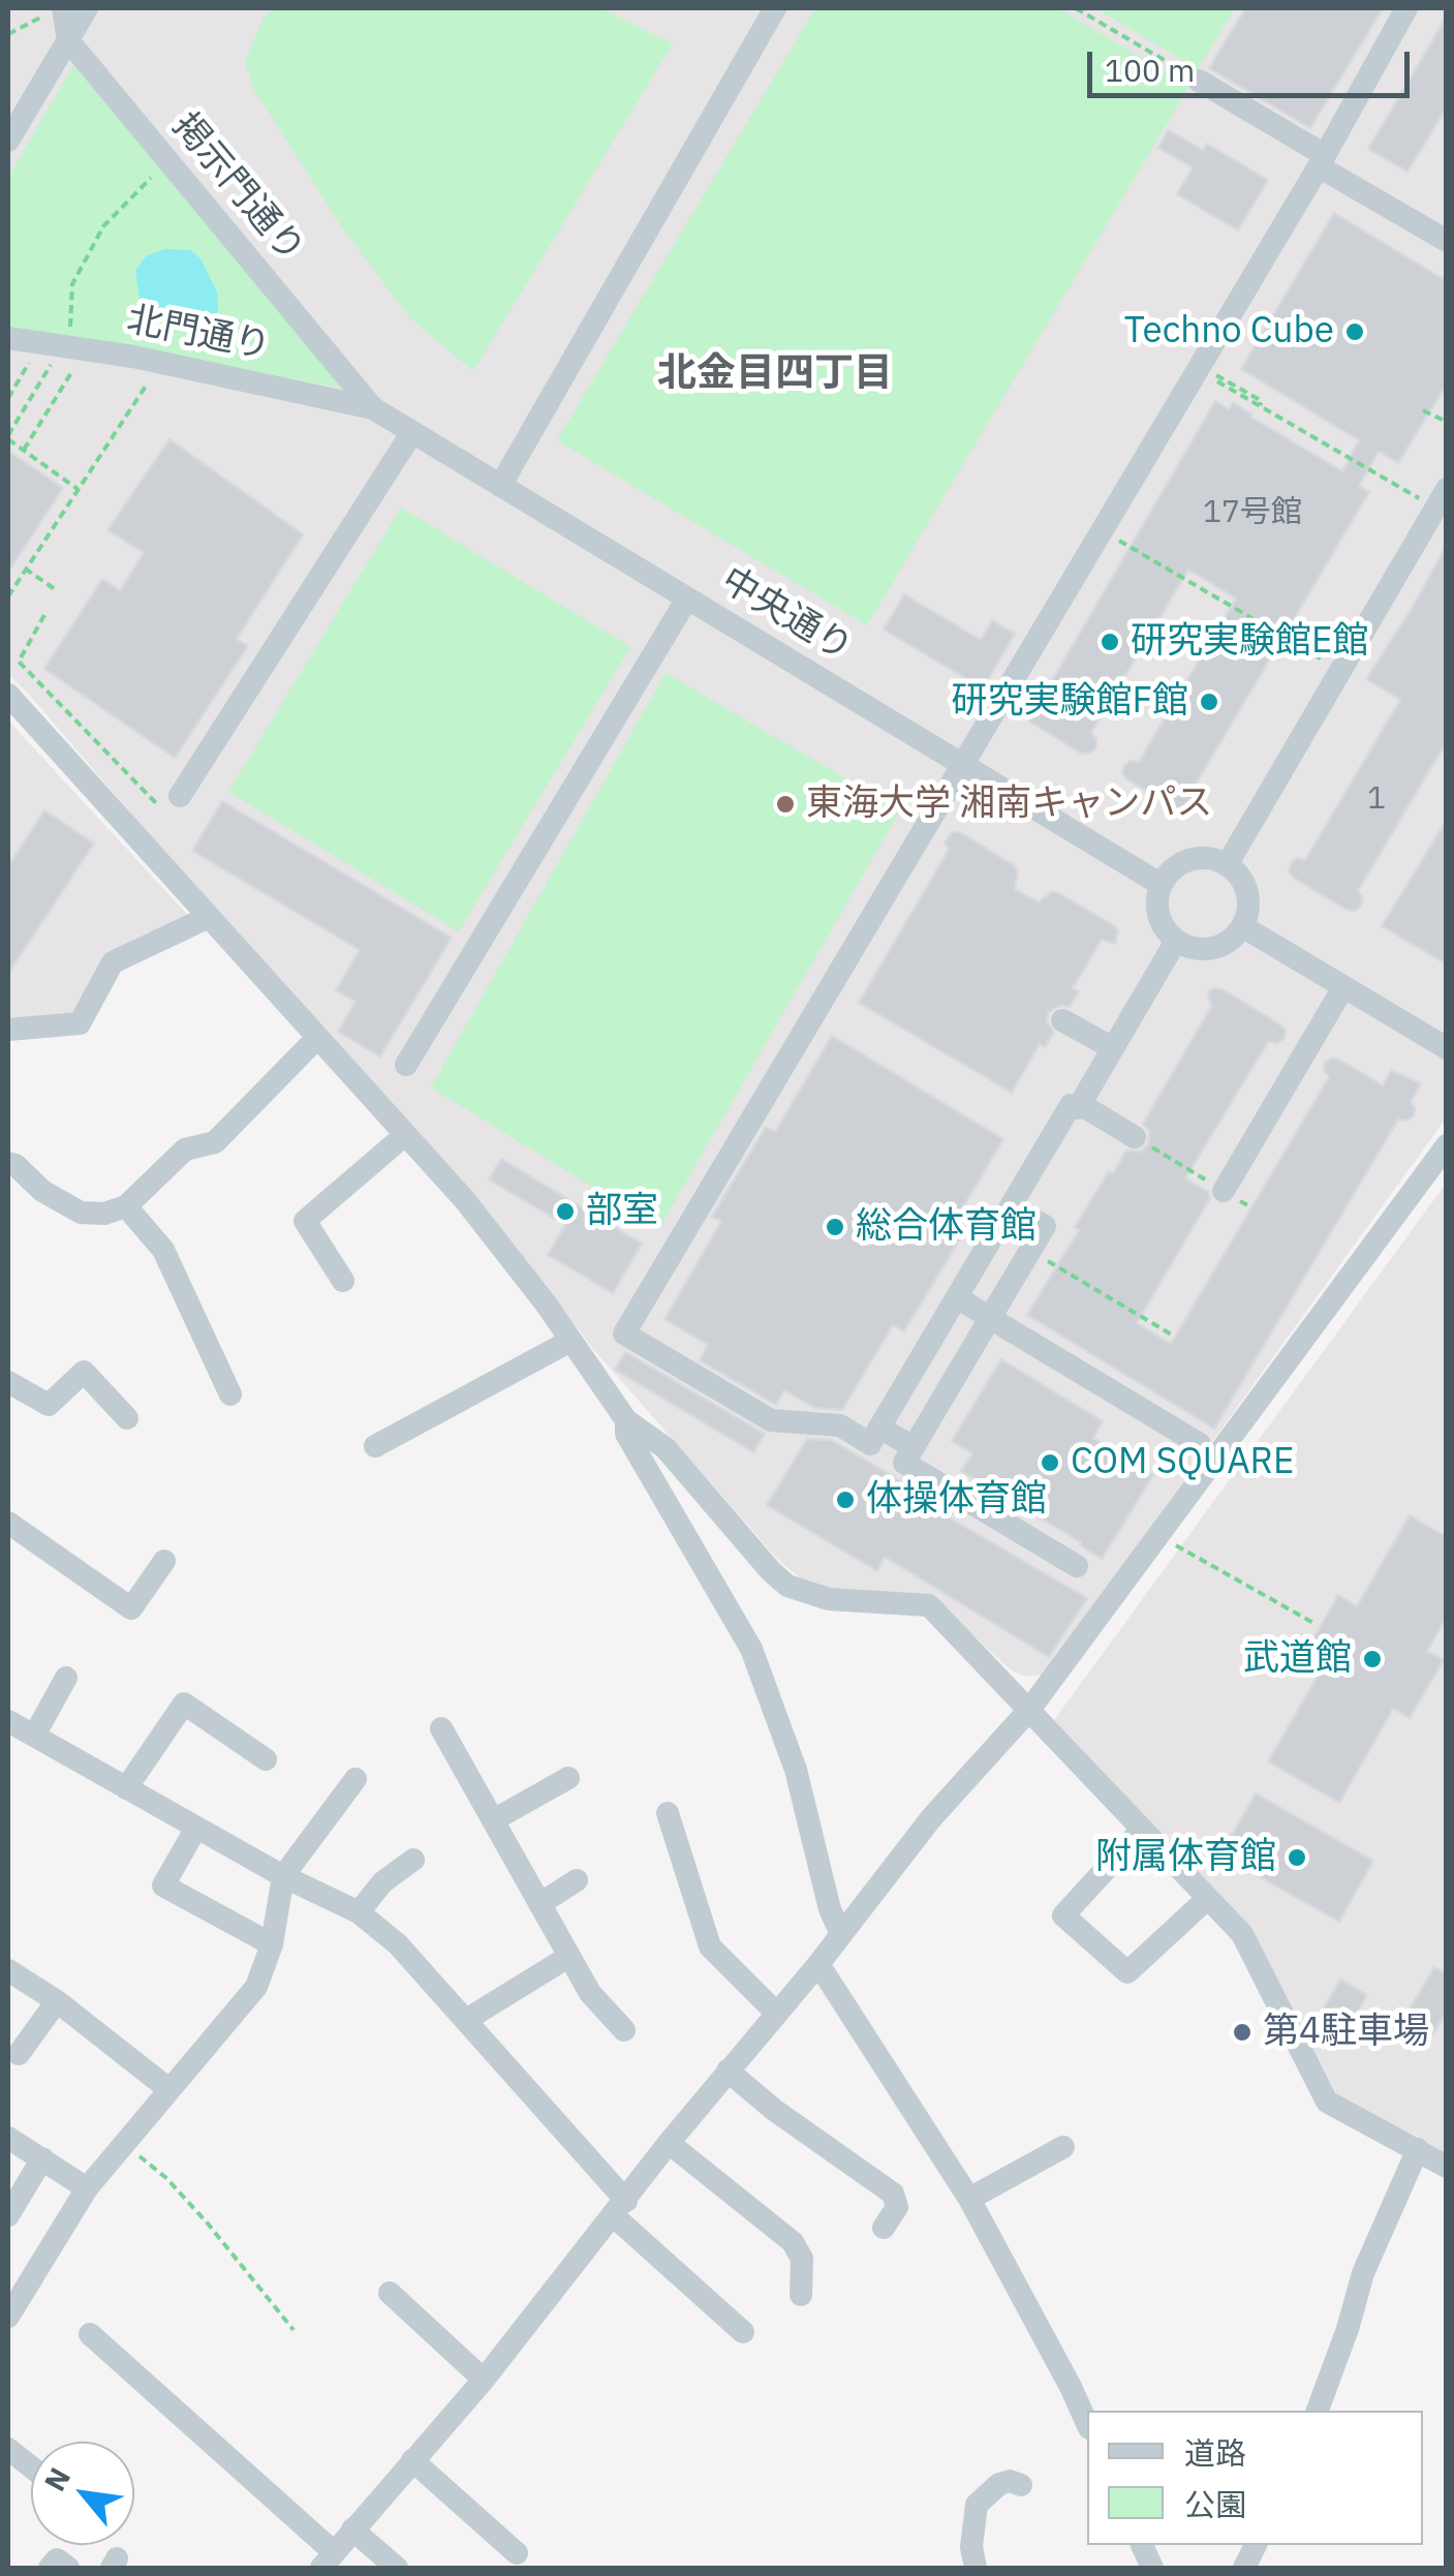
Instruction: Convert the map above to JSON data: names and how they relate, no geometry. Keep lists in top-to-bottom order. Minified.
{"streets":{"street":["掲示門通り","北門通り","中央通り"]},"crossings":[["掲示門通り","北門通り"],["掲示門通り","中央通り"],["北門通り","中央通り"]],"districts":["北金目四丁目"],"places":["Techno Cube","研究実験館E館","研究実験館F館","東海大学 湘南キャンパス","部室","総合体育館","COM SQUARE","体操体育館","武道館","附属体育館","第4駐車場"],"house_numbers":["17号館","1"],"legend":["道路","公園"],"scale_bar":"100 m","north":"top left"}
